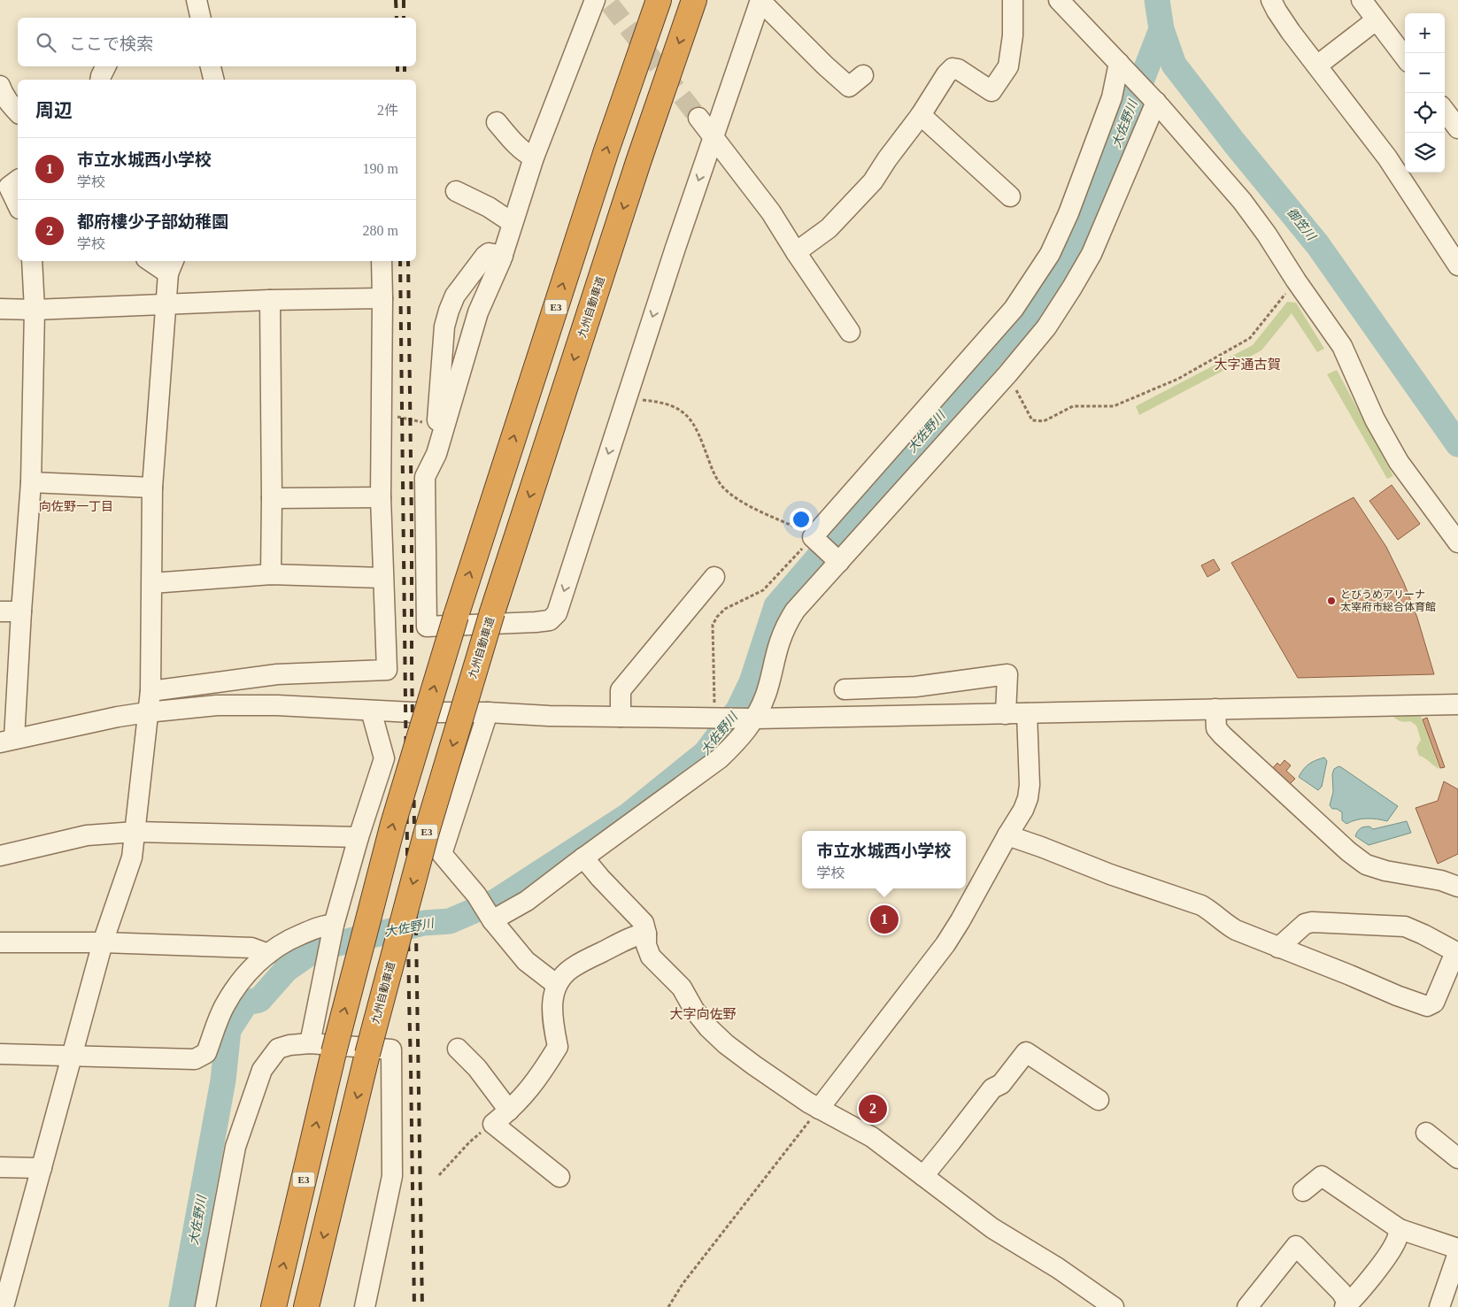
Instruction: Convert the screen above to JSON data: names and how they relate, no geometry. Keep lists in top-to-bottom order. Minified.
{"streets":{"highway":["E3","九州自動車道"]},"districts":["大字通古賀","向佐野一丁目","大字向佐野"],"water":["大佐野川","御笠川"],"places":["とびうめアリーナ 太宰府市総合体育館"],"page":{"map_buttons":["+","−"],"search":"ここで検索","heading":["周辺","2件"],"list":[{"mark":"1","name":"市立水城西小学校","note":"学校","value":"190 m"},{"mark":"2","name":"都府樓少子部幼稚園","note":"学校","value":"280 m"}],"popup":["市立水城西小学校","学校"],"pins":["1","2"]}}
